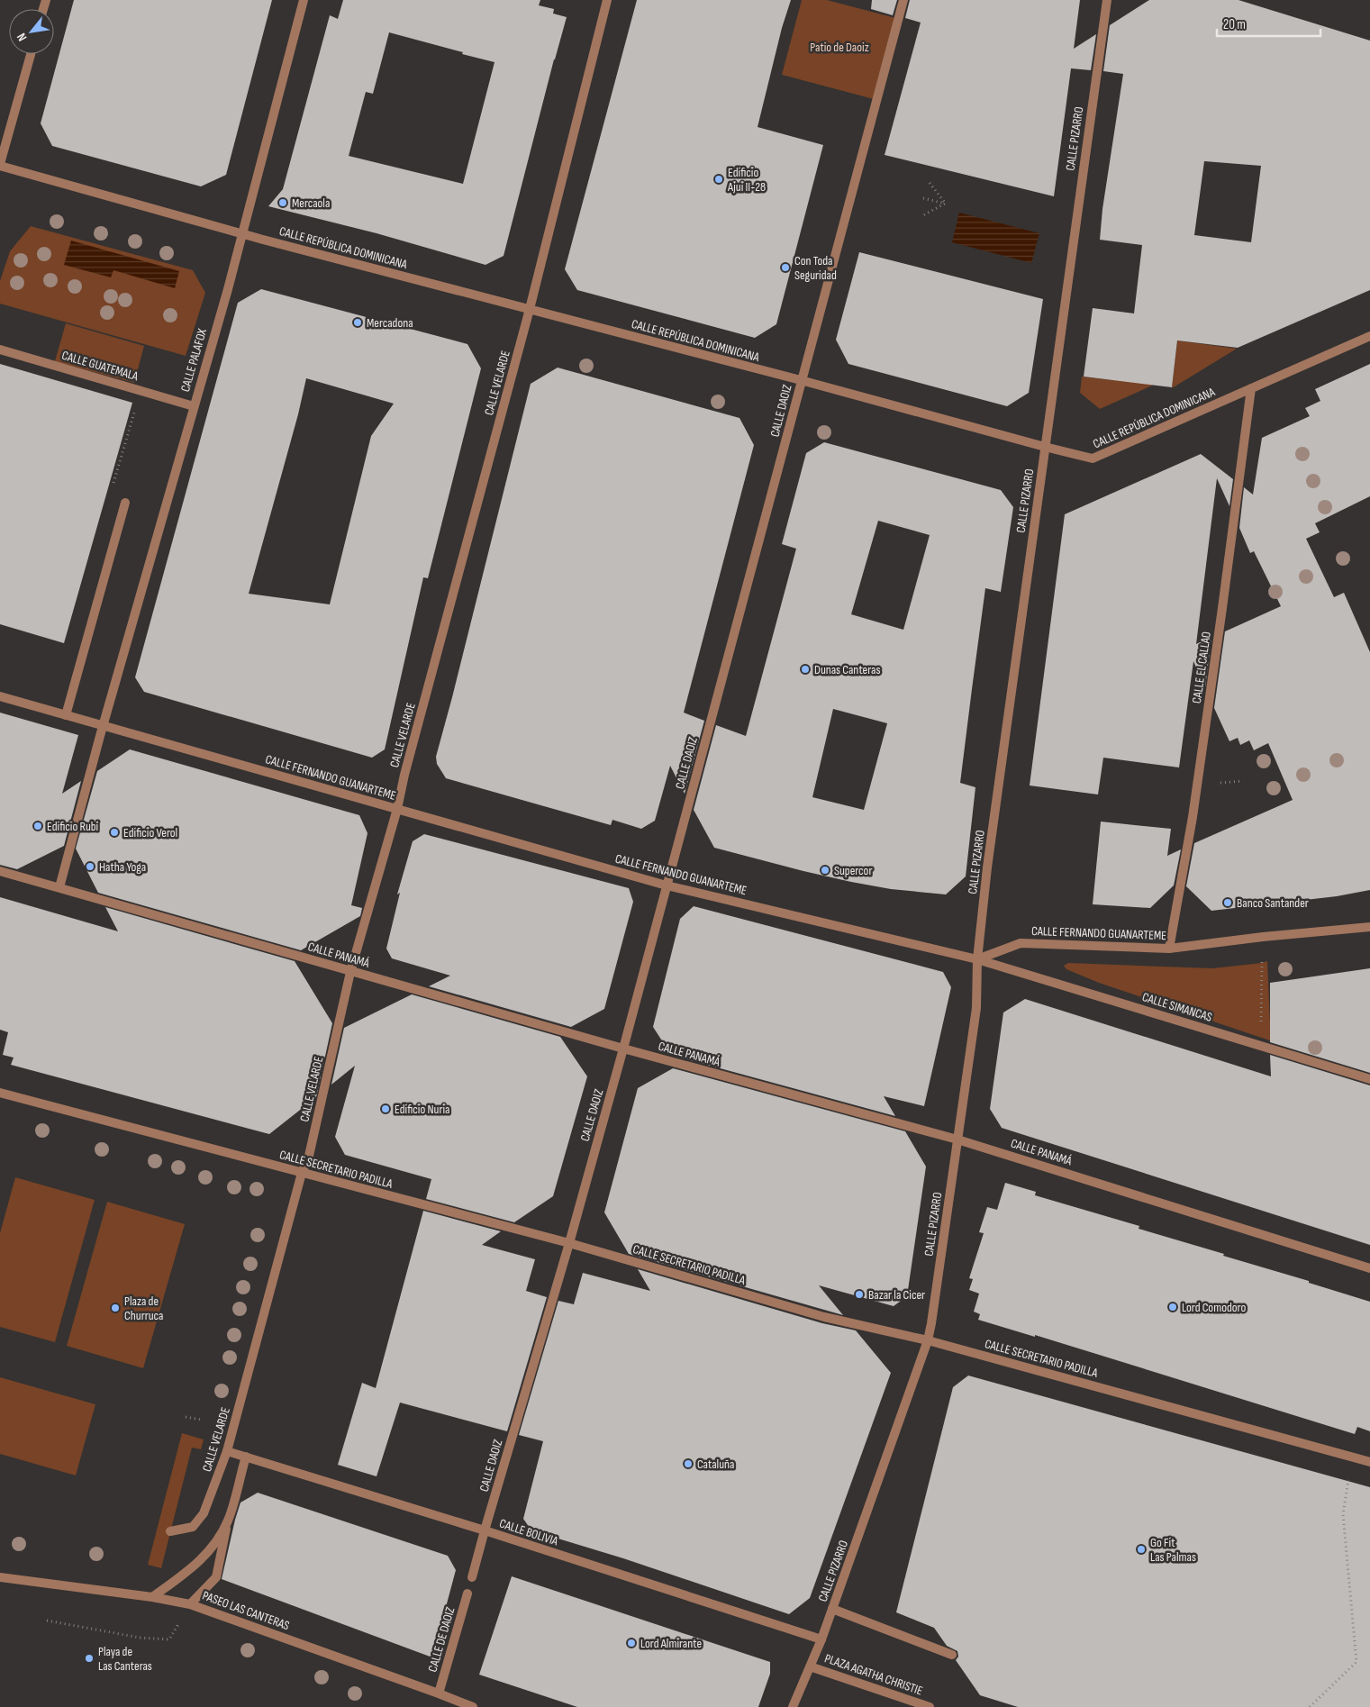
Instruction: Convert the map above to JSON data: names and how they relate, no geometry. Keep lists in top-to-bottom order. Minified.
{"streets":{"street":["CALLE PIZARRO","CALLE REPÚBLICA DOMINICANA","CALLE PALAFOX","CALLE GUATEMALA","CALLE VELARDE","CALLE DAOIZ","CALLE EL CALLAO","CALLE FERNANDO GUANARTEME","CALLE PANAMÁ","CALLE SIMANCAS","CALLE SECRETARIO PADILLA","CALLE BOLIVIA","PASEO LAS CANTERAS","CALLE DE DAOIZ","PLAZA AGATHA CHRISTIE"]},"crossings":[["CALLE PIZARRO","CALLE REPÚBLICA DOMINICANA"],["CALLE PIZARRO","CALLE FERNANDO GUANARTEME"],["CALLE PIZARRO","CALLE PANAMÁ"],["CALLE PIZARRO","CALLE SIMANCAS"],["CALLE PIZARRO","CALLE SECRETARIO PADILLA"],["CALLE PIZARRO","CALLE BOLIVIA"],["CALLE PIZARRO","PLAZA AGATHA CHRISTIE"],["CALLE REPÚBLICA DOMINICANA","CALLE PALAFOX"],["CALLE REPÚBLICA DOMINICANA","CALLE VELARDE"],["CALLE REPÚBLICA DOMINICANA","CALLE DAOIZ"],["CALLE REPÚBLICA DOMINICANA","CALLE EL CALLAO"],["CALLE PALAFOX","CALLE GUATEMALA"],["CALLE PALAFOX","CALLE FERNANDO GUANARTEME"],["CALLE PALAFOX","CALLE PANAMÁ"],["CALLE VELARDE","CALLE FERNANDO GUANARTEME"],["CALLE VELARDE","CALLE PANAMÁ"],["CALLE VELARDE","CALLE SECRETARIO PADILLA"],["CALLE VELARDE","CALLE BOLIVIA"],["CALLE DAOIZ","CALLE FERNANDO GUANARTEME"],["CALLE DAOIZ","CALLE PANAMÁ"],["CALLE DAOIZ","CALLE SECRETARIO PADILLA"],["CALLE DAOIZ","CALLE BOLIVIA"],["CALLE EL CALLAO","CALLE FERNANDO GUANARTEME"],["CALLE FERNANDO GUANARTEME","CALLE SIMANCAS"],["PASEO LAS CANTERAS","CALLE DE DAOIZ"]],"parks":["Patio de Daoiz"],"places":["Edificio Ajui II-28","Mercaola","Con Toda Seguridad","Mercadona","Dunas Canteras","Edificio Rubí","Edificio Verol","Hatha Yoga","Supercor","Banco Santander","Edificio Nuria","Bazar la Cicer","Lord Comodoro","Plaza de Churruca","Cataluña","Go Fit Las Palmas","Lord Almirante","Playa de Las Canteras"],"scale_bar":"20 m","north":"bottom left"}
